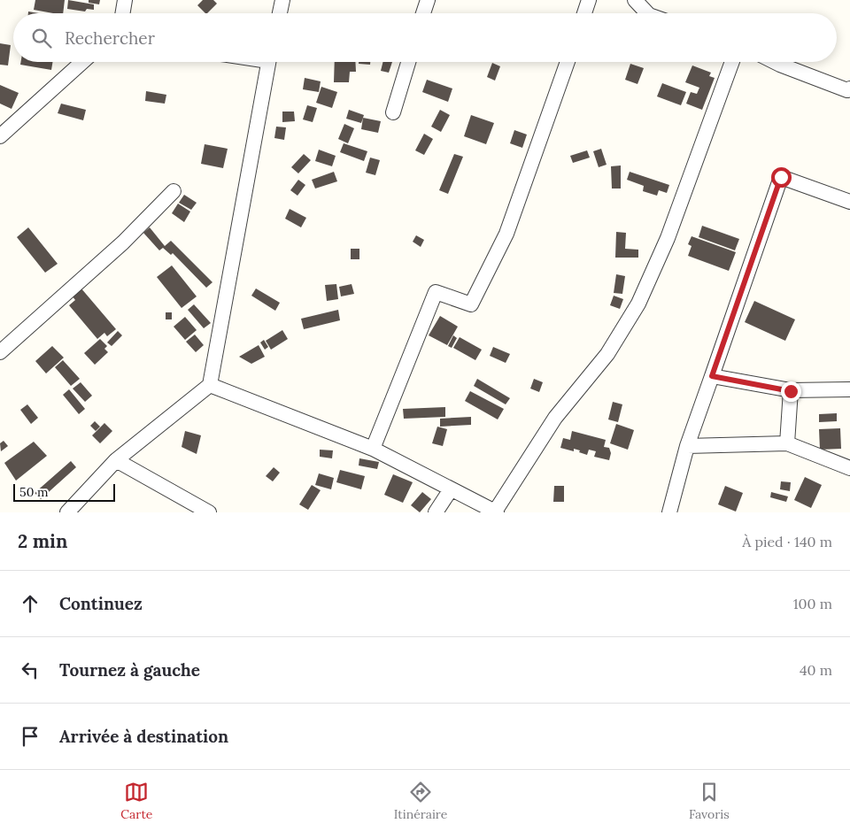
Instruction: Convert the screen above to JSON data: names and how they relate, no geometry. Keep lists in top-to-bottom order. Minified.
{"scale_bar":"50 m","page":{"search":"Rechercher","scale":"50 m","heading":["2 min","À pied · 140 m"],"list":[["Continuez","100 m"],["Tournez à gauche","40 m"],"Arrivée à destination"],"nav":["Carte","Itinéraire","Favoris"]}}
